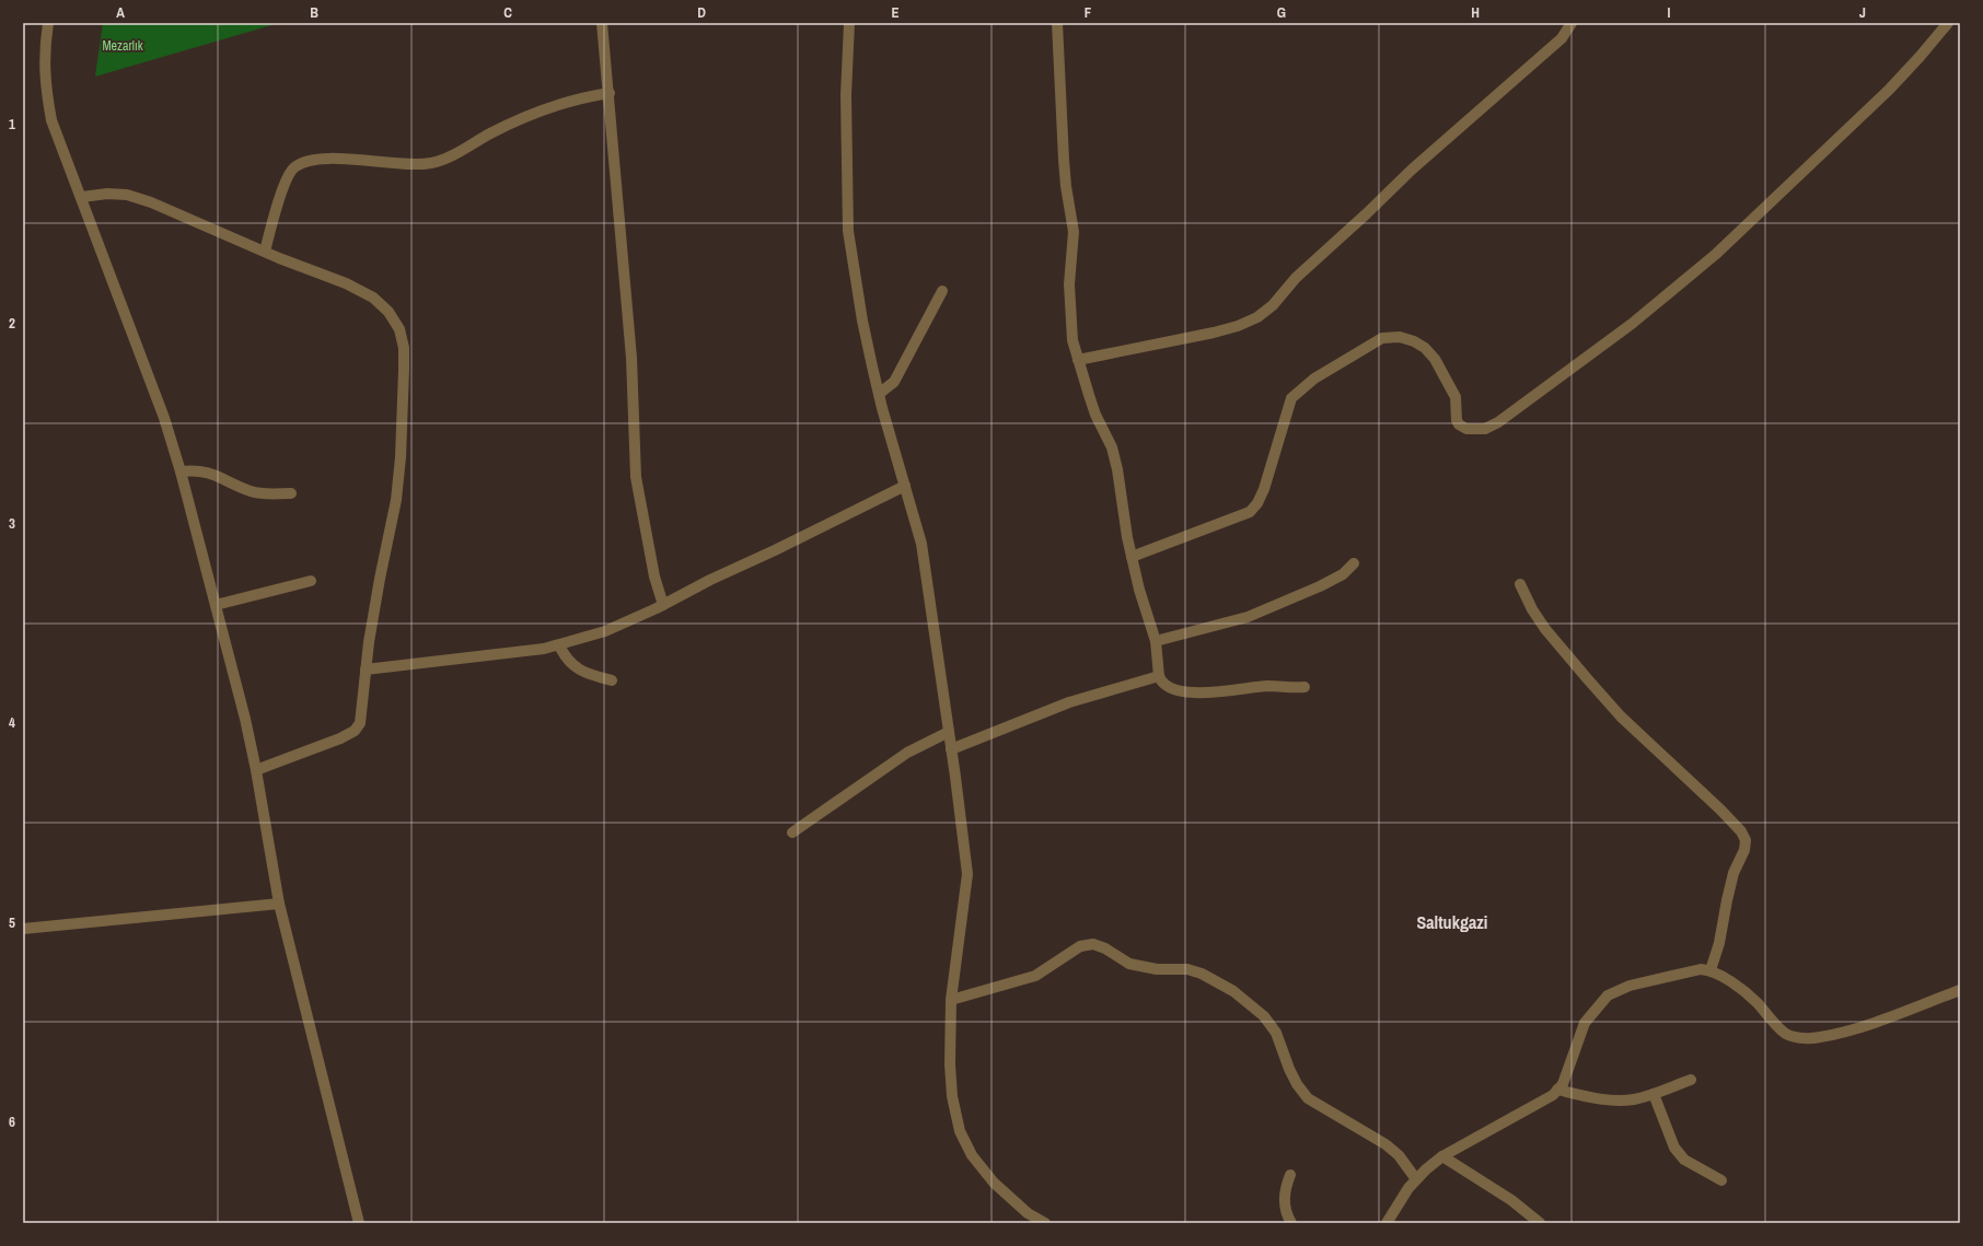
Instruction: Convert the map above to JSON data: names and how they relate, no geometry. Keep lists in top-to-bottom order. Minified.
{"districts":["Saltukgazi"],"parks":["Mezarlık"],"grid":{"columns":["A","B","C","D","E","F","G","H","I","J"],"rows":["1","2","3","4","5","6"]}}
